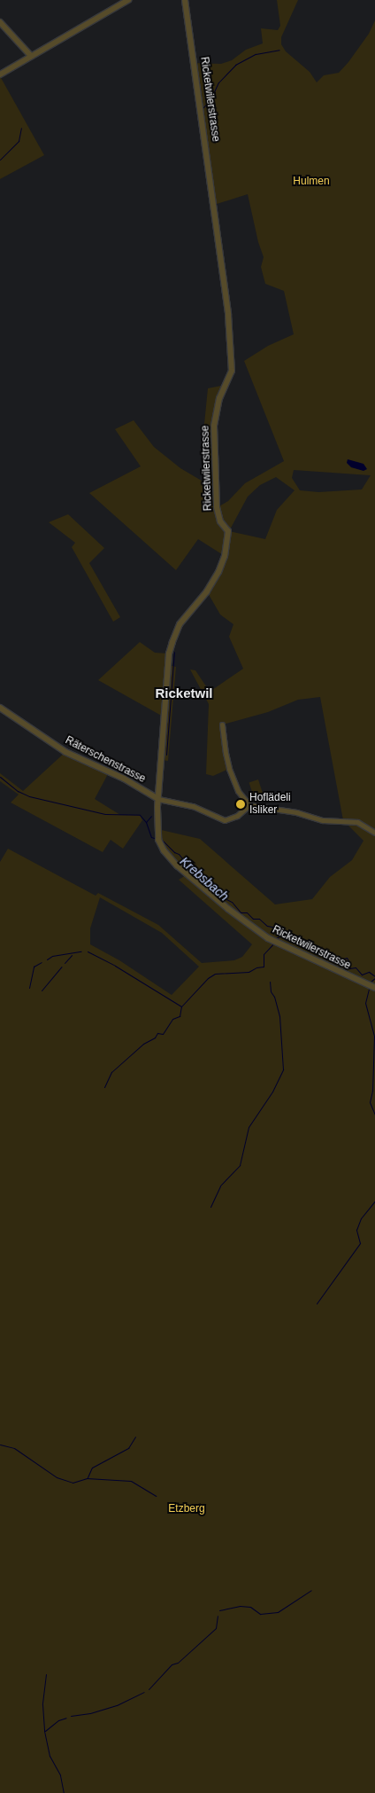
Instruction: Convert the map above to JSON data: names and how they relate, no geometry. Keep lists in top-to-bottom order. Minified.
{"streets":{"street":["Ricketwilerstrasse","Räterschenstrasse"]},"crossings":[["Ricketwilerstrasse","Räterschenstrasse"]],"districts":["Ricketwil"],"water":["Krebsbach"],"parks":["Hulmen","Etzberg"],"places":["Hoflädeli Isliker"]}
